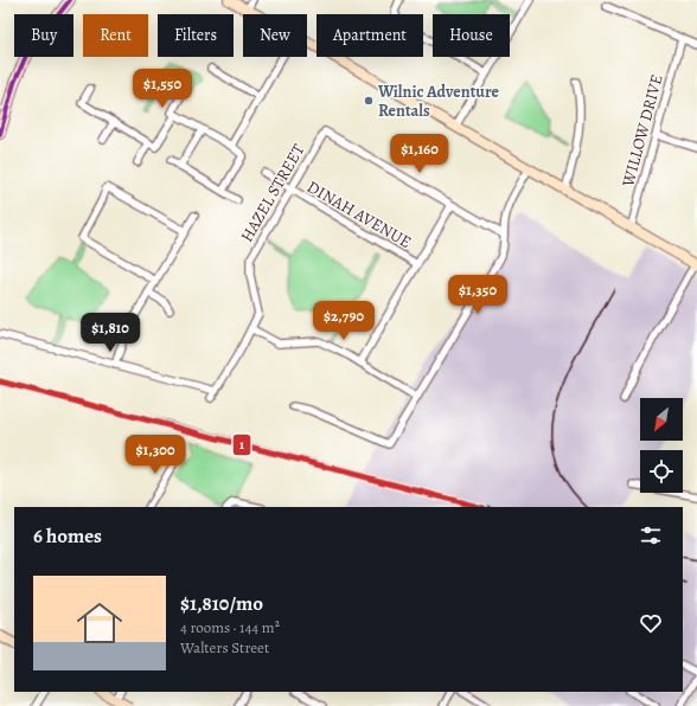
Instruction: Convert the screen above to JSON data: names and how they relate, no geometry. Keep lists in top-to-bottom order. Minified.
{"streets":{"street":["WILLOW DRIVE","HAZEL STREET","DINAH AVENUE"]},"crossings":[["HAZEL STREET","DINAH AVENUE"]],"places":["Wilnic Adventure Rentals"],"lines":["transit line 1"],"north":"bottom left","page":{"chip":["Buy","Rent","Filters","New","Apartment","House"],"price":["$1,550","$1,160","$1,350","$2,790","$1,810","$1,300"],"heading":"6 homes","list":[{"name":"$1,810/mo","note":"4 rooms · 144 m² · Walters Street"}]}}
